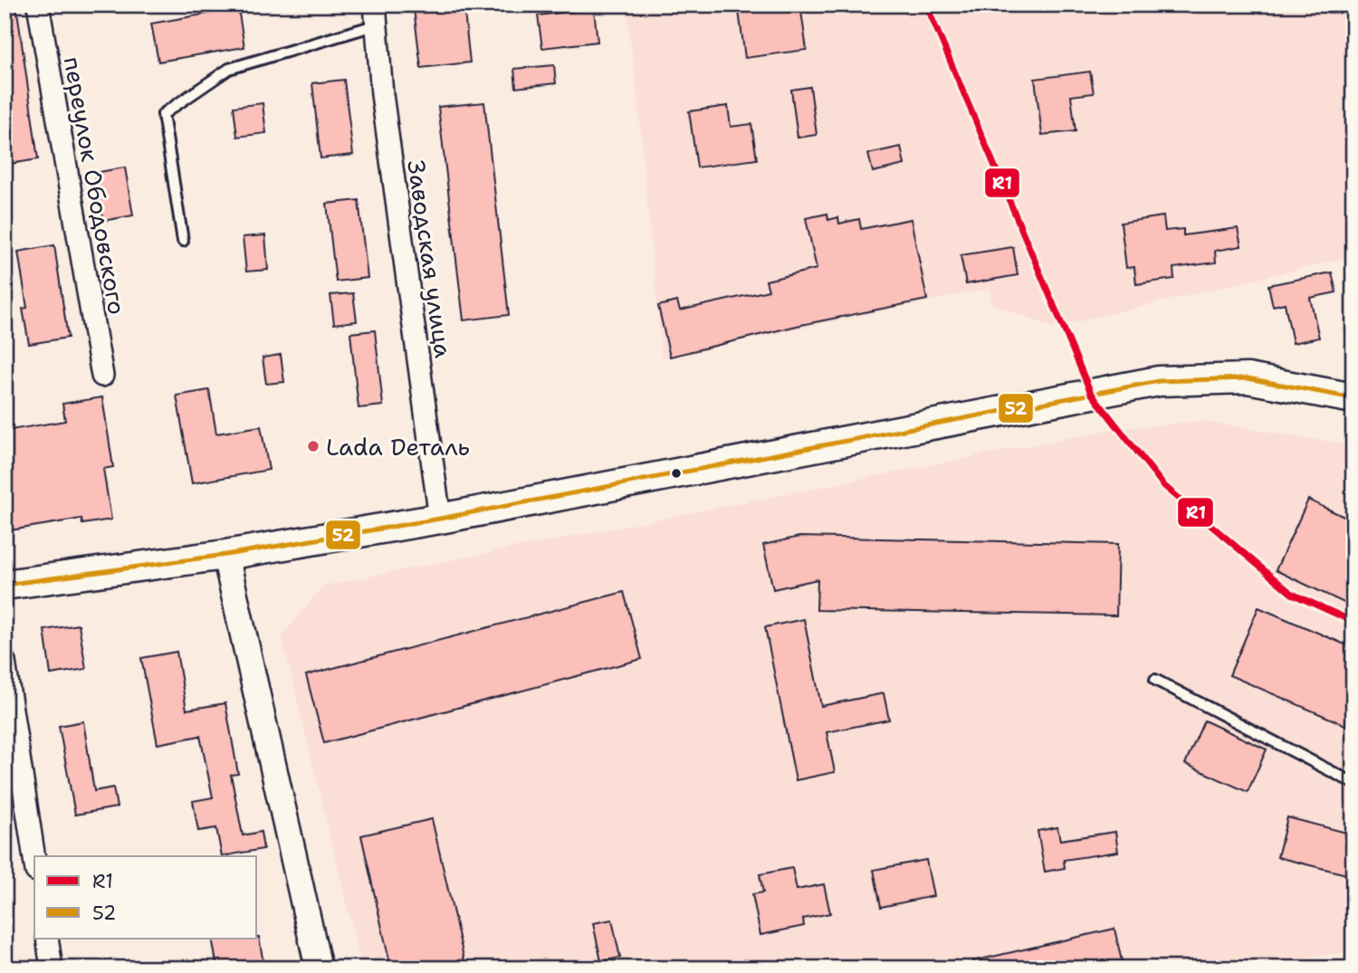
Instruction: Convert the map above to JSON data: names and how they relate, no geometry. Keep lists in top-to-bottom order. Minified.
{"streets":{"street":["переулок Ободовского","Заводская улица"]},"places":["Lada Dеталь"],"lines":["transit line R1","transit line 52"],"legend":["R1","52"]}
